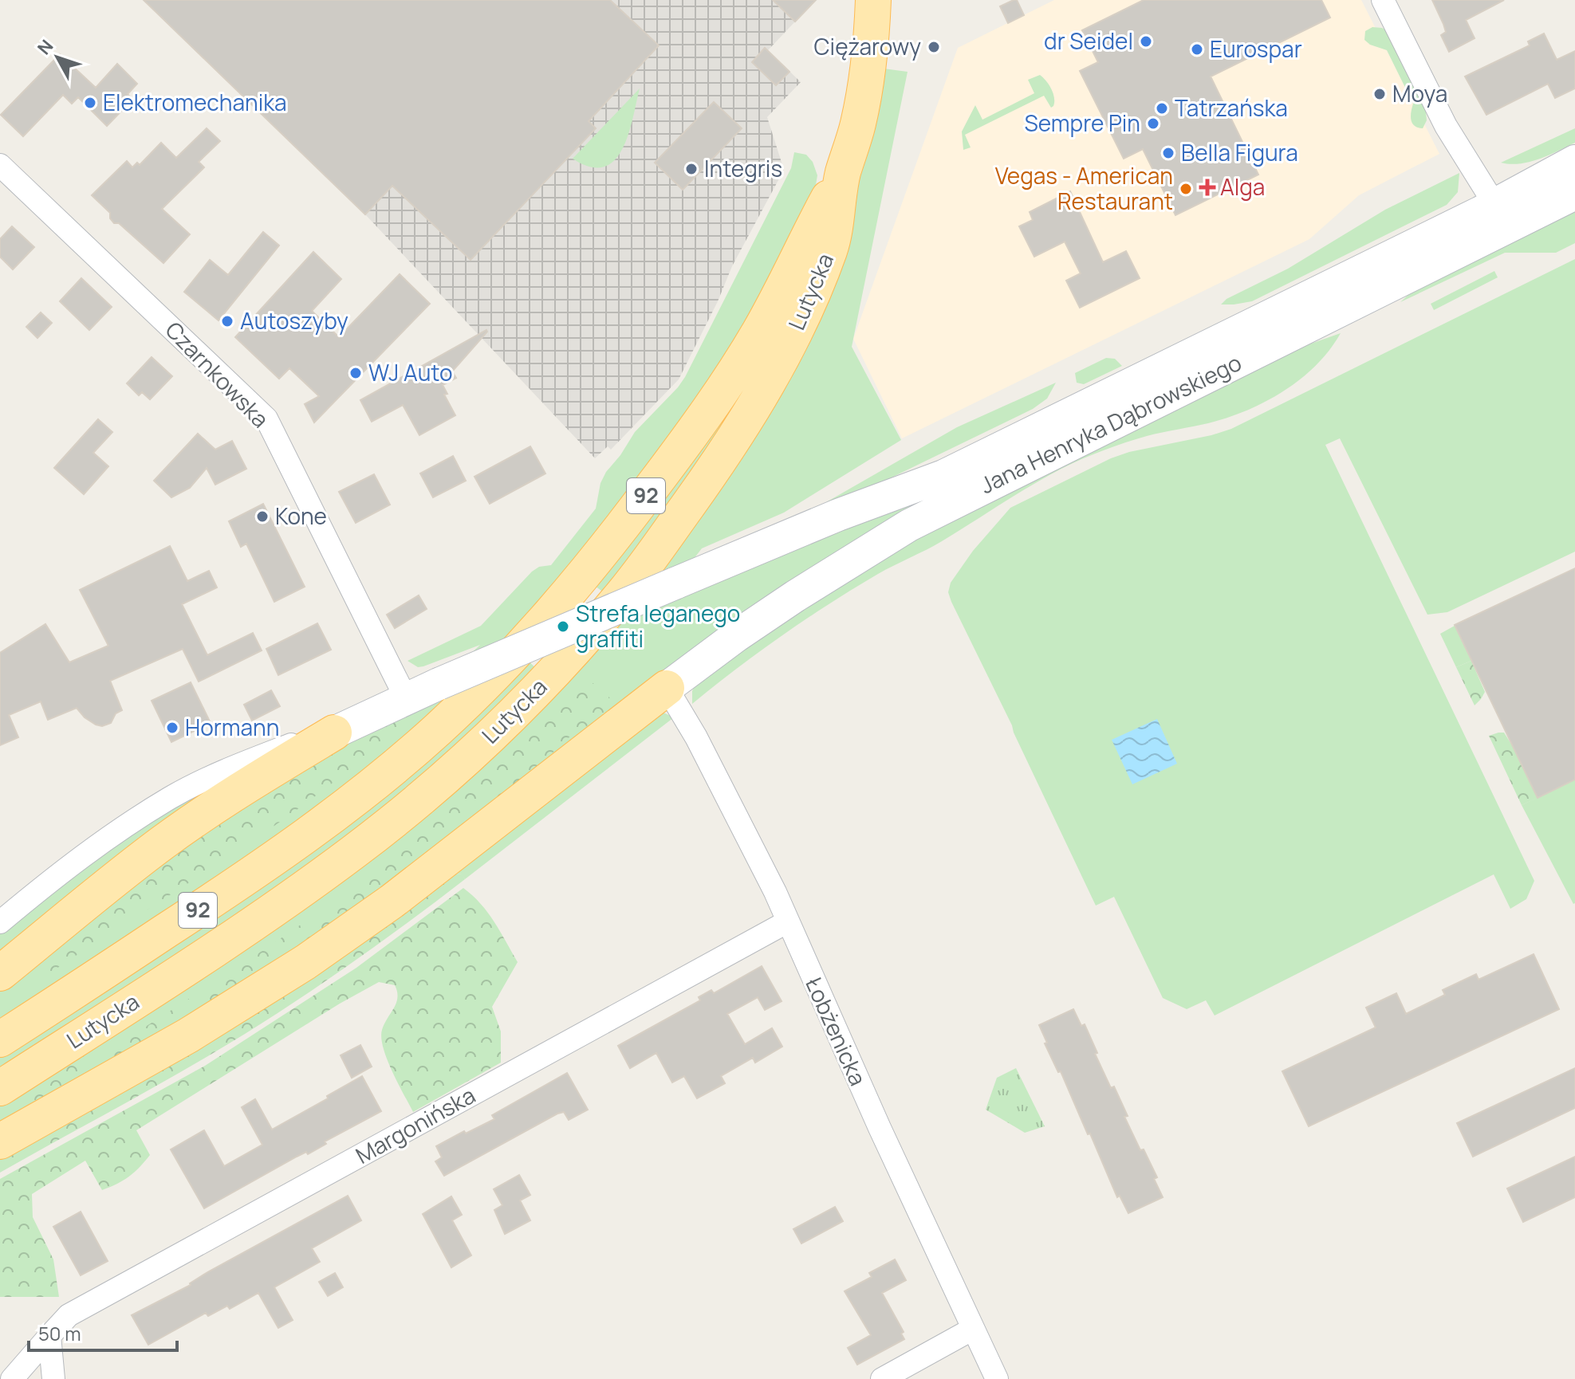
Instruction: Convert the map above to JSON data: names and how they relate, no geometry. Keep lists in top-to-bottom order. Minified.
{"streets":{"main road":["Lutycka","Jana Henryka Dąbrowskiego","92"],"street":["Czarnkowska","Łobżenicka","Margonińska"]},"crossings":[["Czarnkowska","Jana Henryka Dąbrowskiego"],["Jana Henryka Dąbrowskiego","Łobżenicka"],["Łobżenicka","Margonińska"]],"places":{"other":["dr Seidel","Ciężarowy","Eurospar","Moya","Elektromechanika","Tatrzańska","Sempre Pin","Bella Figura","Integris","Vegas - American Restaurant","Autoszyby","WJ Auto","Kone","Strefa leganego graffiti","Hormann"],"health":["Alga"]},"scale_bar":"50 m","north":"top left"}
